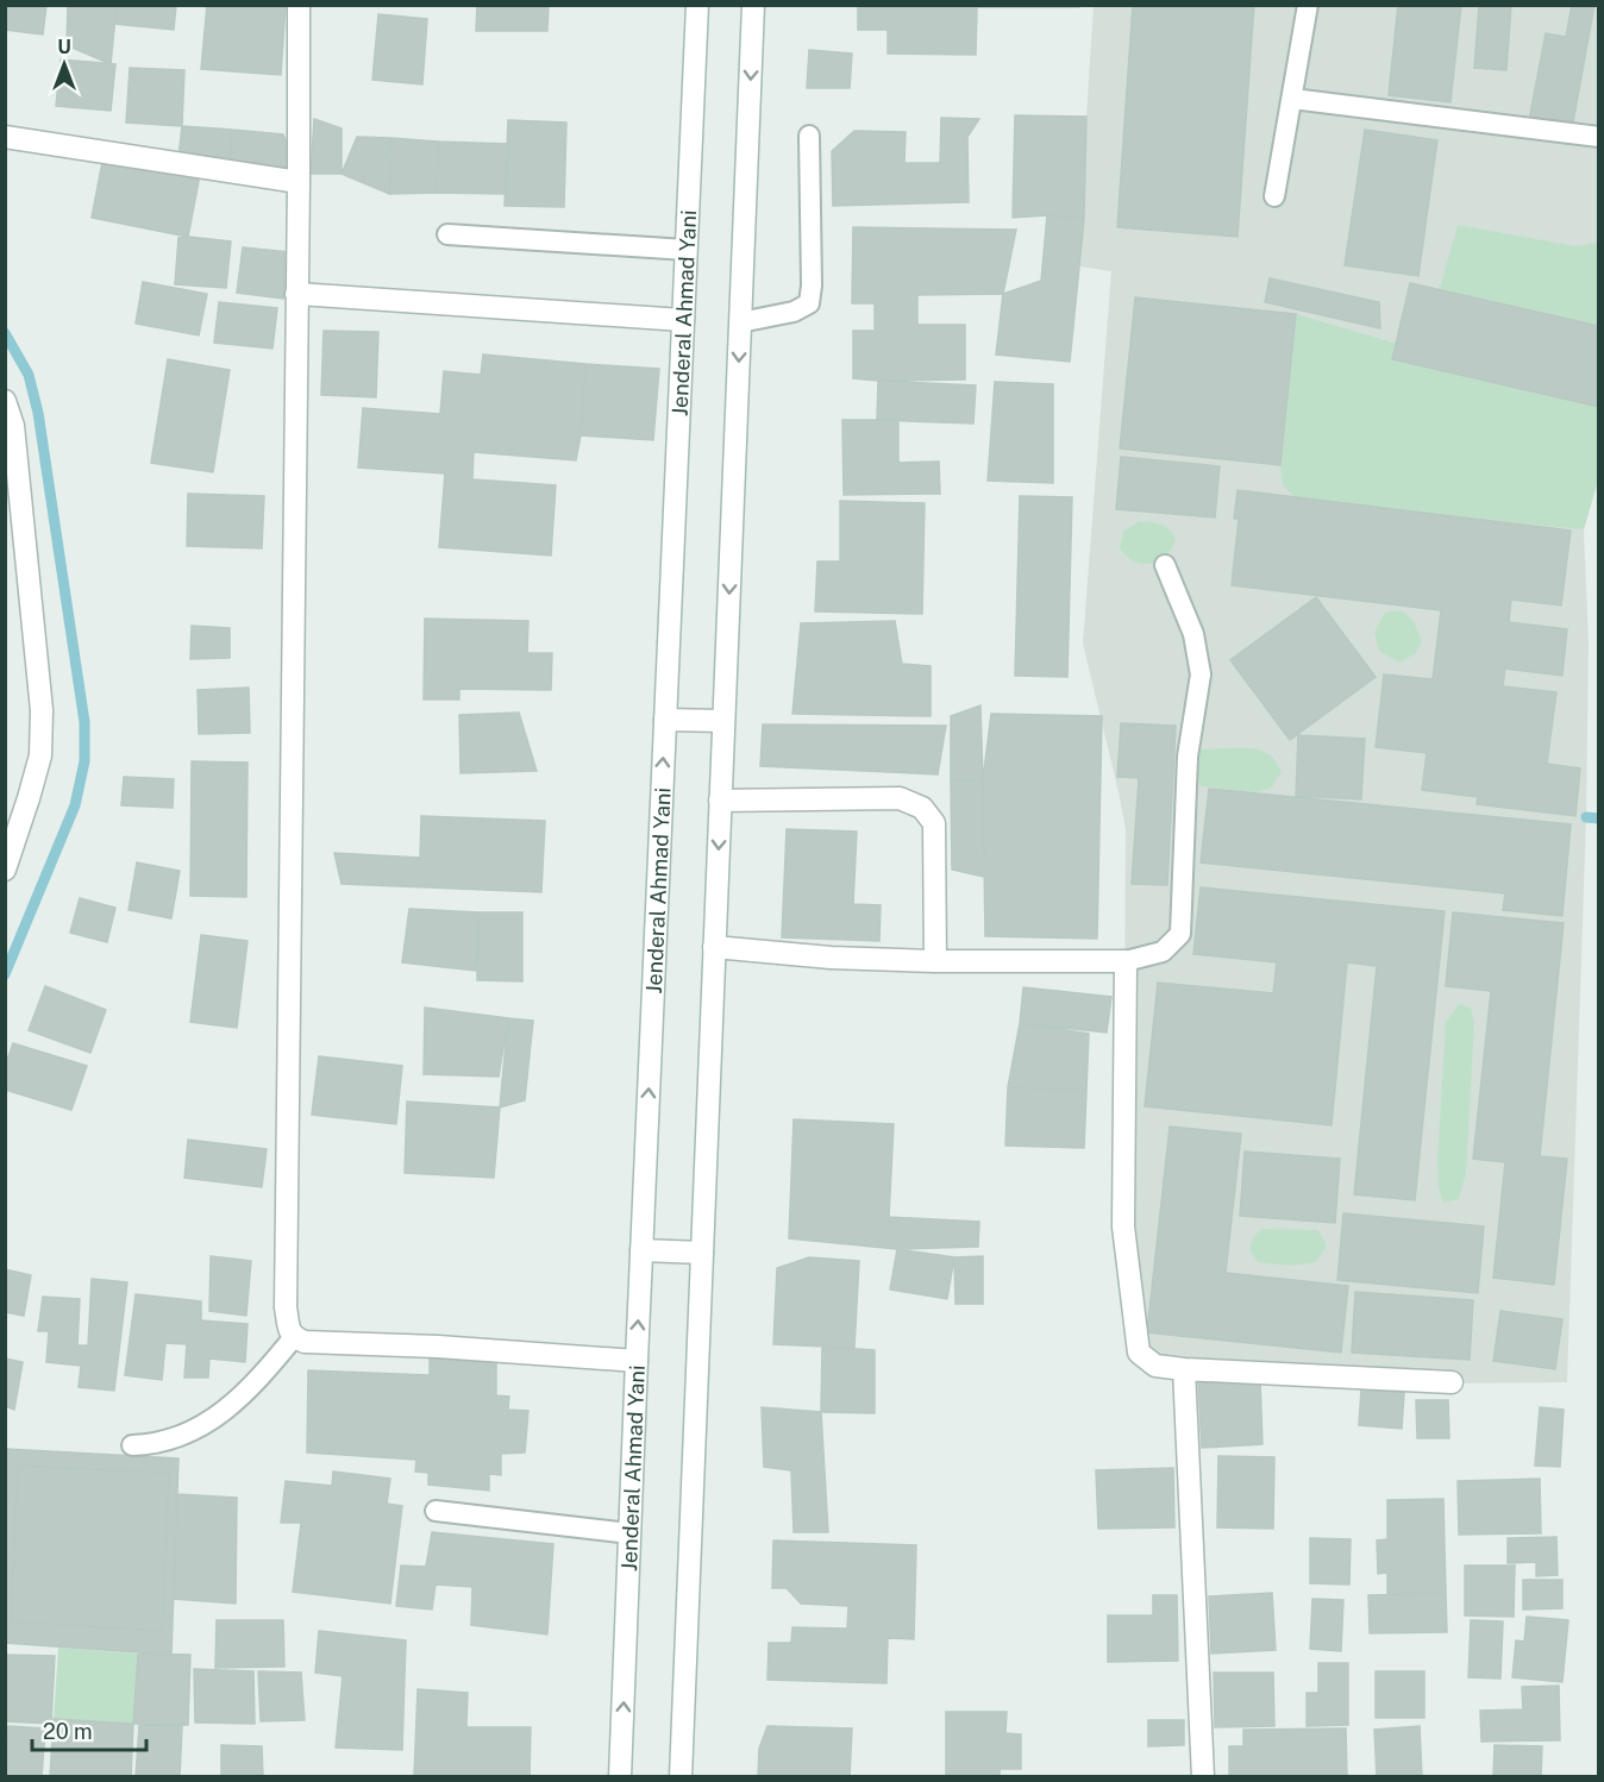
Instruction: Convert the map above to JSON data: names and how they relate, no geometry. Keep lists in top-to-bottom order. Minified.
{"streets":{"street":["Jenderal Ahmad Yani"]},"scale_bar":"20 m","north":"top"}
